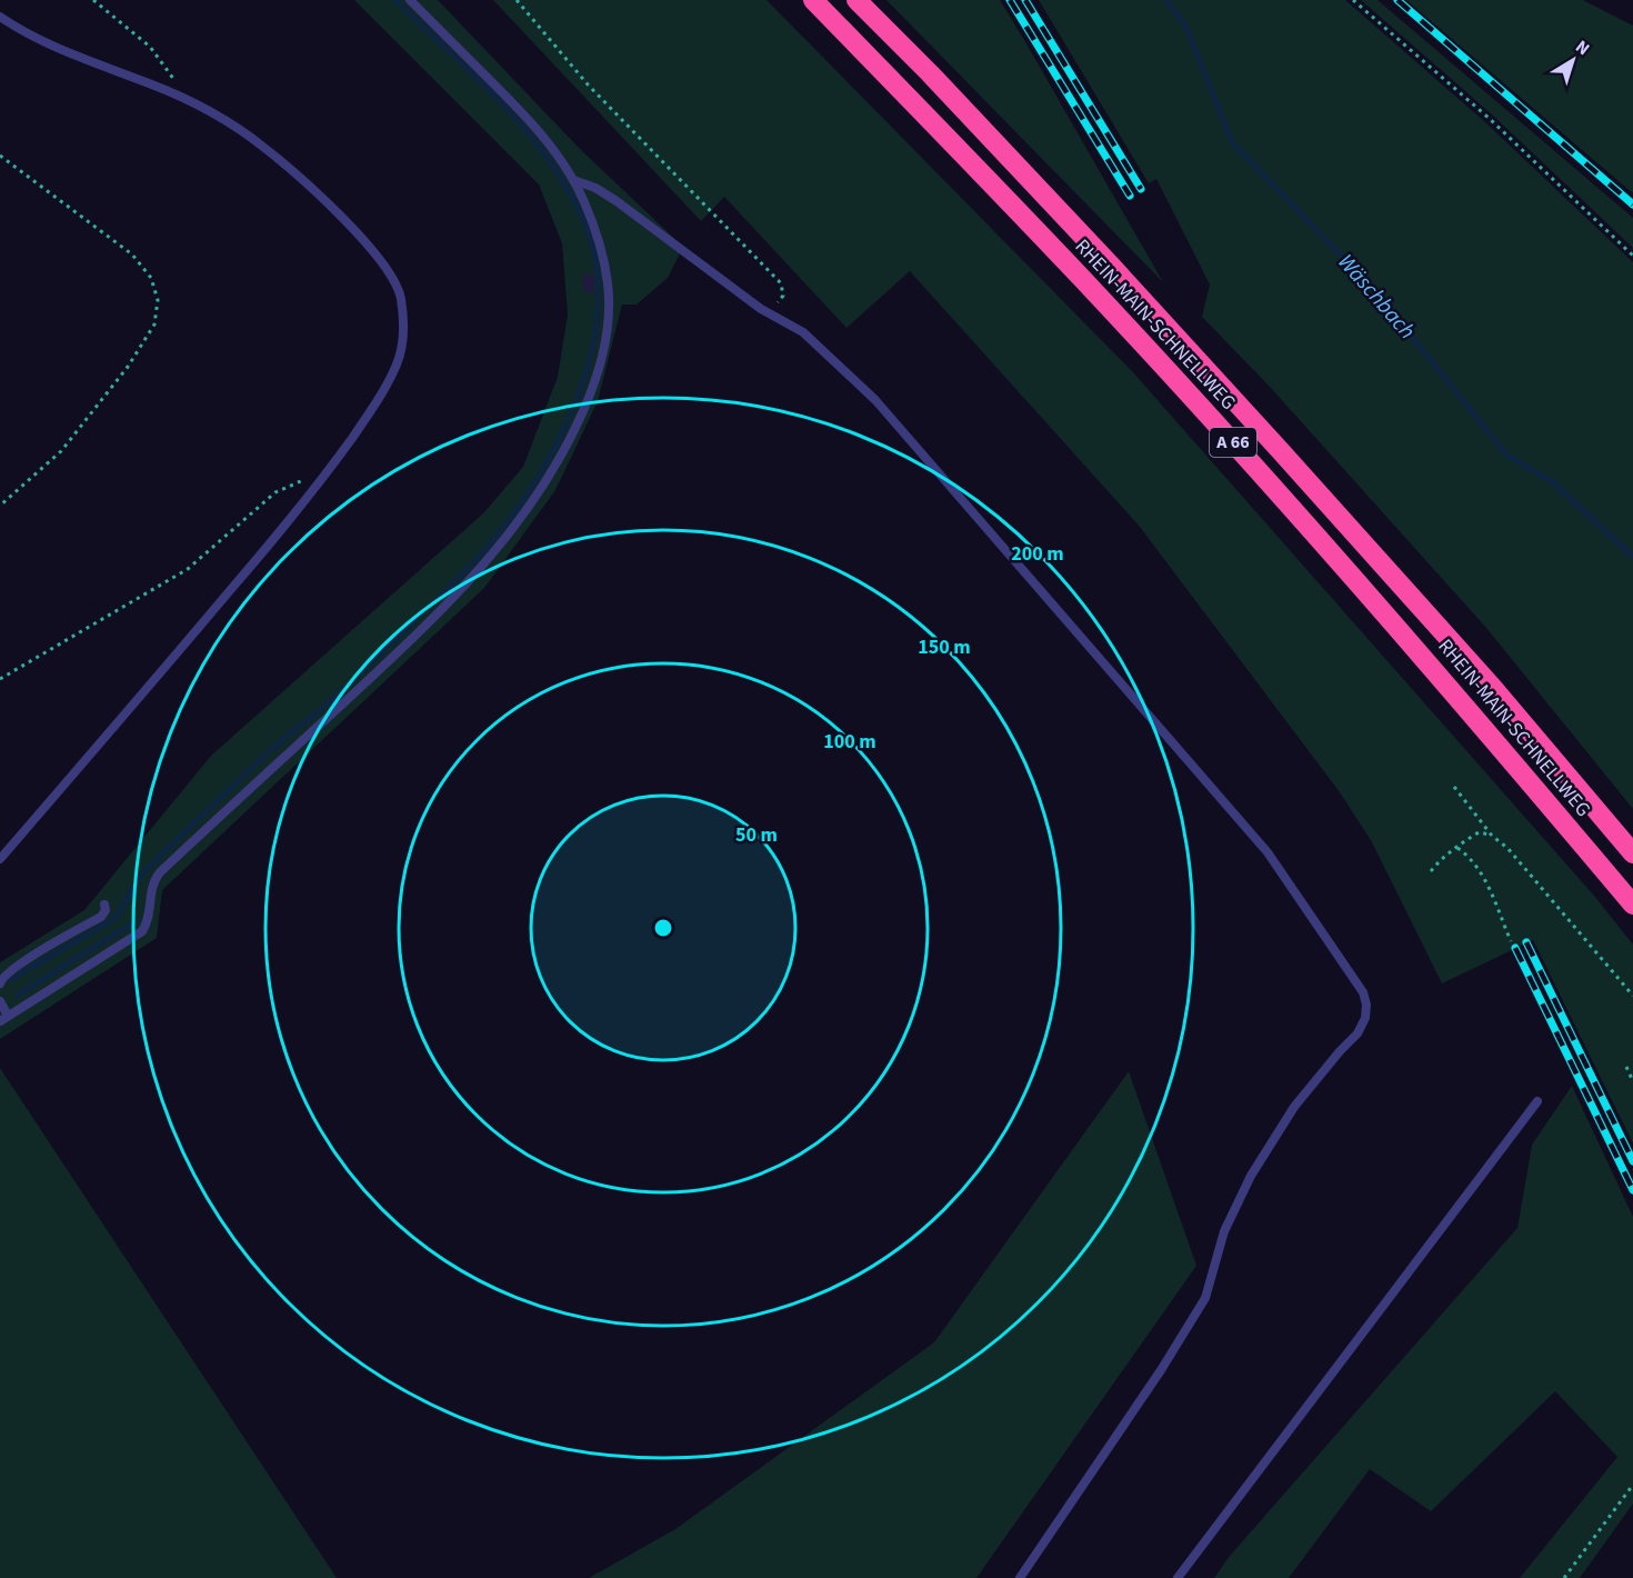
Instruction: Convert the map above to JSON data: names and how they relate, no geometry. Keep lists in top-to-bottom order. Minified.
{"streets":{"highway":["RHEIN-MAIN-SCHNELLWEG","A 66"]},"water":["Wäschbach"],"north":"top right","rings":["200 m","150 m","100 m","50 m"]}
